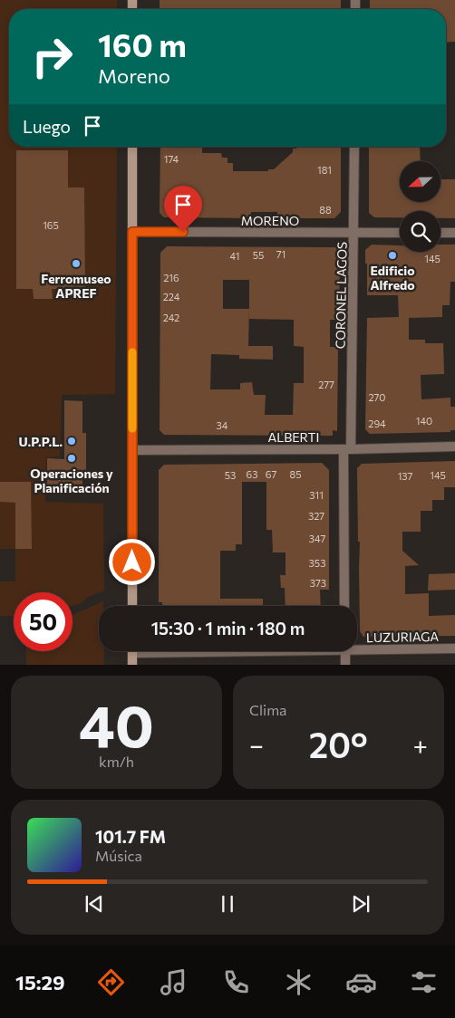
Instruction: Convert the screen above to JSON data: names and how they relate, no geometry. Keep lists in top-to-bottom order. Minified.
{"streets":{"street":["MORENO","CORONEL LAGOS","ALBERTI","LUZURIAGA"]},"crossings":[["MORENO","CORONEL LAGOS"],["CORONEL LAGOS","ALBERTI"]],"places":["Edificio Alfredo","Ferromuseo APREF","U.P.P.L.","Operaciones y Planificación"],"house_numbers":["174","181","88","165","71","55","41","145","216","224","242","277","270","140","294","34","63","67","85","53","145","137","311","327","347","353","373"],"north":"left","page":{"turn":["160 m","Moreno"],"then":"Luego","limit":"50","trip":"15:30 · 1 min · 180 m","tile":[["40","km/h"],"Clima"],"heat":["−","20°","+"],"song":["101.7 FM","Música"],"tabs":"15:29"}}
